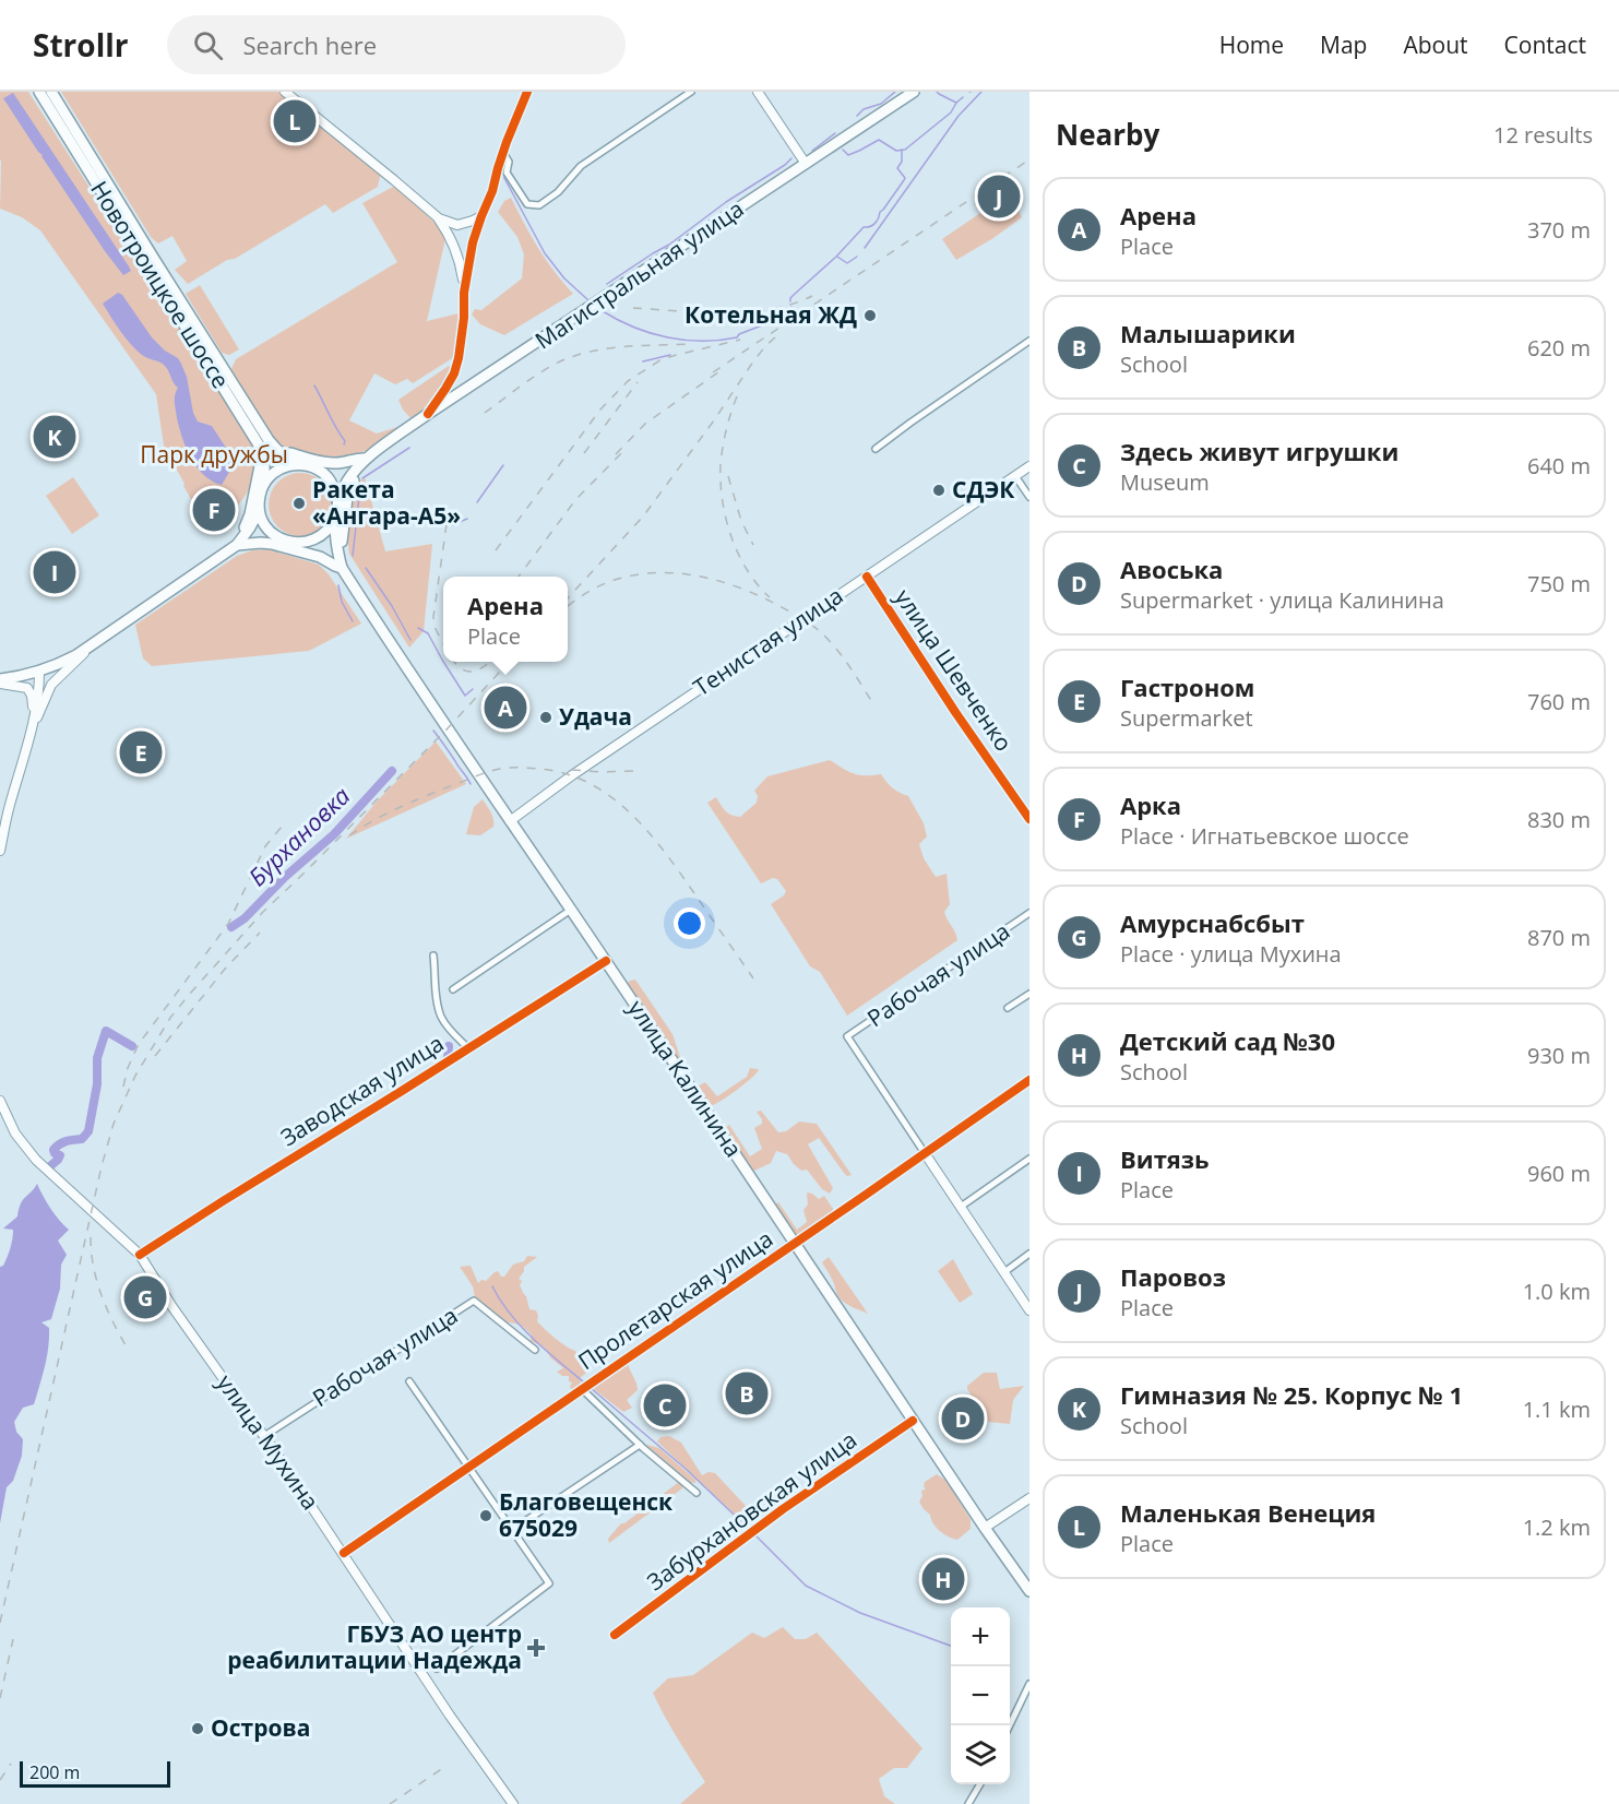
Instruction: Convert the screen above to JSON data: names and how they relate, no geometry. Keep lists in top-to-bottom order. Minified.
{"streets":{"main road":["Магистральная улица","Новотроицкое шоссе","улица Калинина"],"street":["Тенистая улица","улица Шевченко","Рабочая улица","Заводская улица","Пролетарская улица","улица Мухина","Забурхановская улица"]},"crossings":[["Тенистая улица","улица Шевченко"],["Тенистая улица","улица Калинина"],["Рабочая улица","Пролетарская улица"],["Рабочая улица","улица Мухина"],["улица Калинина","Заводская улица"],["улица Калинина","Пролетарская улица"],["улица Калинина","Забурхановская улица"],["Заводская улица","улица Мухина"],["Пролетарская улица","улица Мухина"]],"water":["Бурхановка"],"parks":["Парк дружбы"],"places":{"other":["Котельная ЖД","СДЭК","Ракета «Ангара-А5»","Удача","Благовещенск 675029","Острова"],"health":["ГБУЗ АО центр реабилитации Надежда"]},"scale_bar":"200 m","page":{"header":"Strollr","search":"Search here","nav":["Home","Map","About","Contact"],"heading":["Nearby","12 results"],"pins":["L","J","K","F","I","A","E","G","B","C","D","H"],"list":[{"mark":"A","name":"Арена","note":"Place","value":"370 m"},{"mark":"B","name":"Малышарики","note":"School","value":"620 m"},{"mark":"C","name":"Здесь живут игрушки","note":"Museum","value":"640 m"},{"mark":"D","name":"Авоська","note":"Supermarket · улица Калинина","value":"750 m"},{"mark":"E","name":"Гастроном","note":"Supermarket","value":"760 m"},{"mark":"F","name":"Арка","note":"Place · Игнатьевское шоссе","value":"830 m"},{"mark":"G","name":"Амурснабсбыт","note":"Place · улица Мухина","value":"870 m"},{"mark":"H","name":"Детский сад №30","note":"School","value":"930 m"},{"mark":"I","name":"Витязь","note":"Place","value":"960 m"},{"mark":"J","name":"Паровоз","note":"Place","value":"1.0 km"},{"mark":"K","name":"Гимназия № 25. Корпус № 1","note":"School","value":"1.1 km"},{"mark":"L","name":"Маленькая Венеция","note":"Place","value":"1.2 km"}],"popup":["Арена","Place"],"map_buttons":["+","−"],"scale":"200 m"}}
